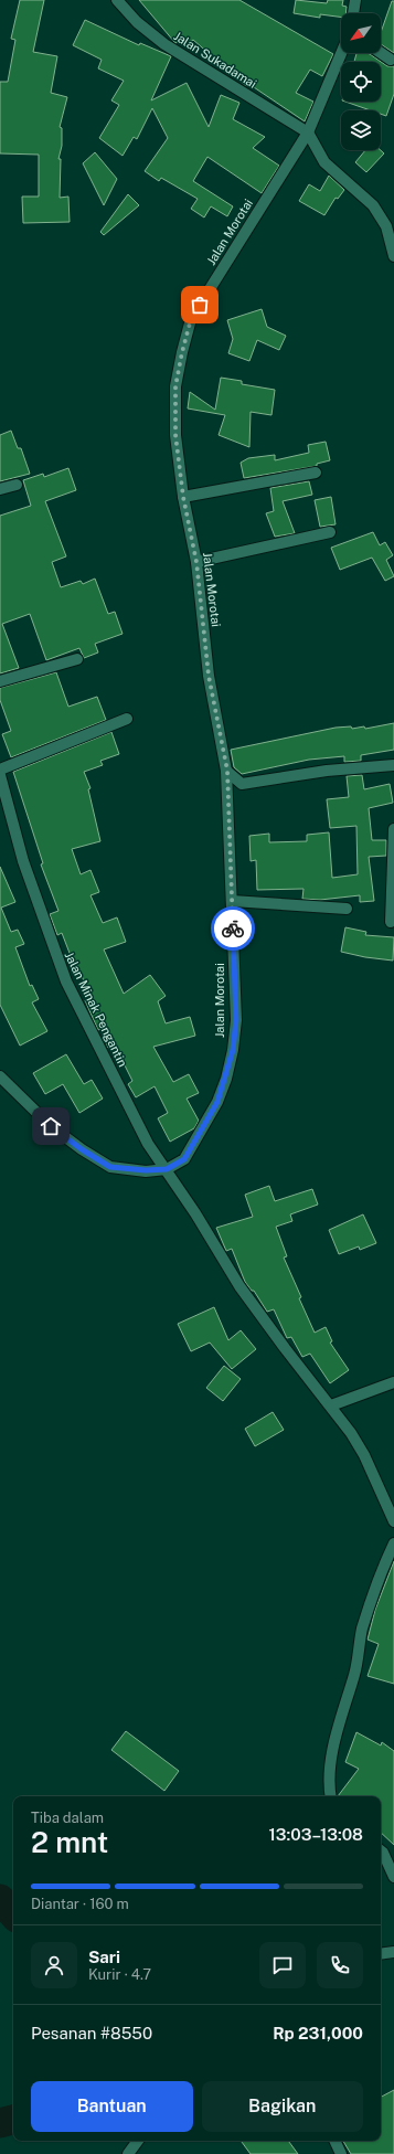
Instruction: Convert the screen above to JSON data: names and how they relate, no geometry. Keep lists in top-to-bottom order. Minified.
{"streets":{"street":["Jalan Sukadamai","Jalan Morotai","Jalan Minak Pengantin"]},"crossings":[["Jalan Sukadamai","Jalan Morotai"],["Jalan Morotai","Jalan Minak Pengantin"]],"north":"bottom left","page":{"heading":["2 mnt","Tiba dalam","13:03–13:08"],"panel":["Sari","Kurir · 4.7","Pesanan #8550","Rp 231,000"],"bar":"Diantar · 160 m","buttons":["Bantuan","Bagikan"]}}
